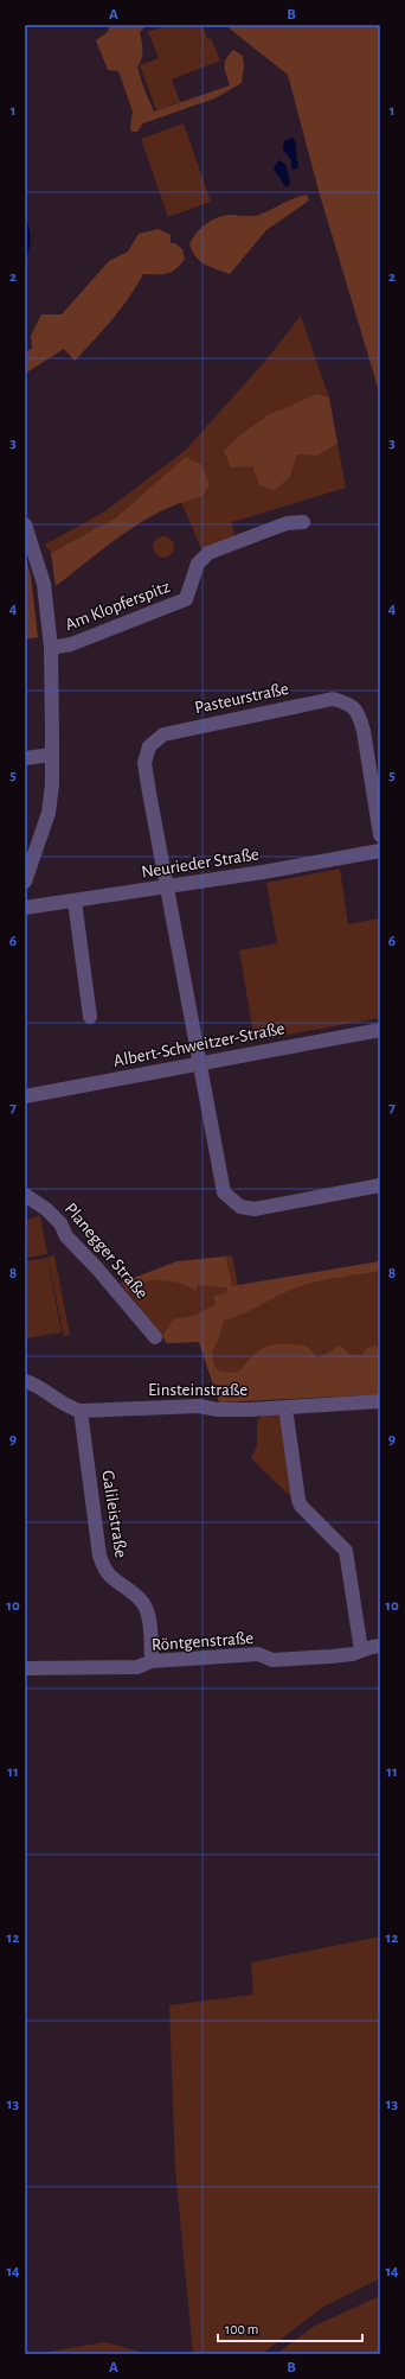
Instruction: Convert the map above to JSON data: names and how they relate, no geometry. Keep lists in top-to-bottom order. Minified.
{"streets":{"street":["Am Klopferspitz","Pasteurstraße","Neurieder Straße","Albert-Schweitzer-Straße","Planegger Straße","Einsteinstraße","Galileistraße","Röntgenstraße"]},"crossings":[["Pasteurstraße","Neurieder Straße"],["Einsteinstraße","Galileistraße"],["Galileistraße","Röntgenstraße"]],"scale_bar":"100 m","grid":{"columns":["A","B"],"rows":["1","2","3","4","5","6","7","8","9","10","11","12","13","14"]}}
